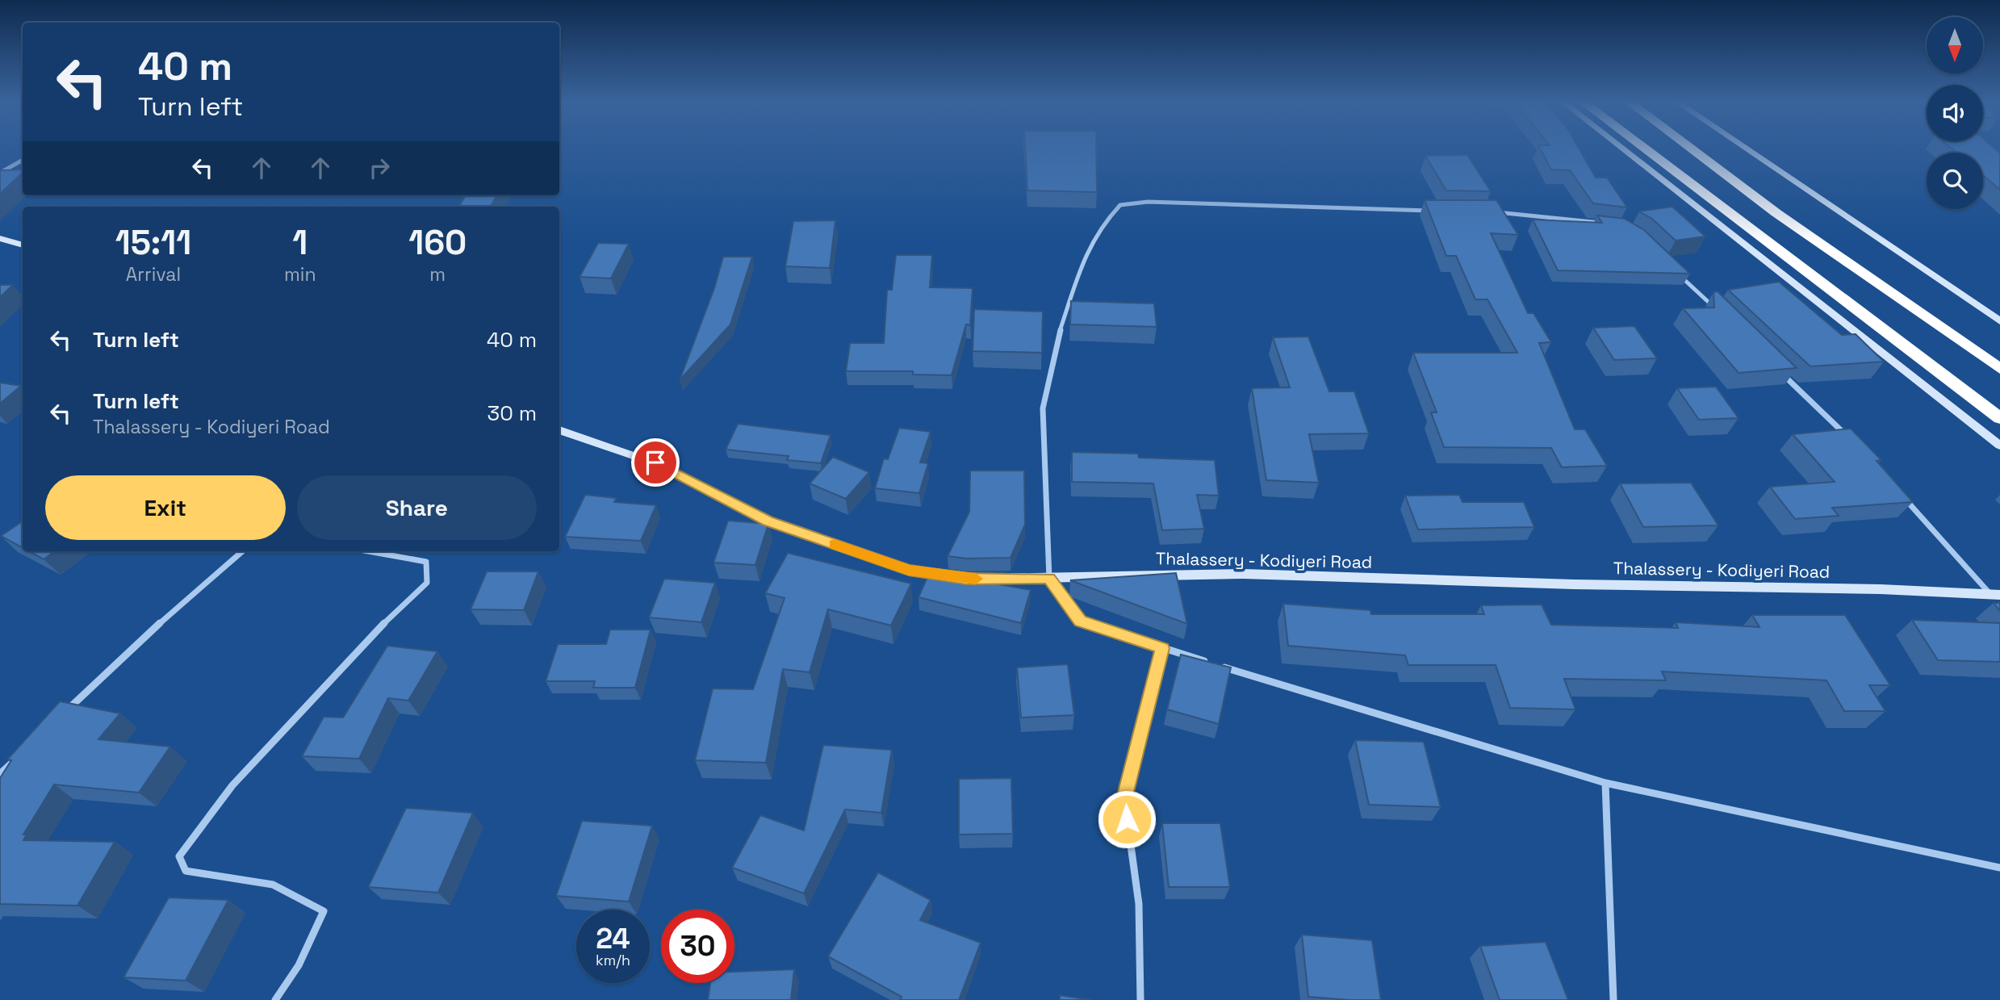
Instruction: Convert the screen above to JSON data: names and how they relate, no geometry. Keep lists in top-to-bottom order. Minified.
{"streets":{"main road":["Thalassery - Kodiyeri Road"]},"north":"bottom","page":{"turn":["40 m","Turn left"],"eta":["15:11","Arrival","1","min","160","m"],"list":[{"name":"Turn left","value":"40 m"},{"name":"Turn left","note":"Thalassery - Kodiyeri Road","value":"30 m"}],"buttons":["Exit","Share"],"speed":"24 km/h","limit":"30"}}
